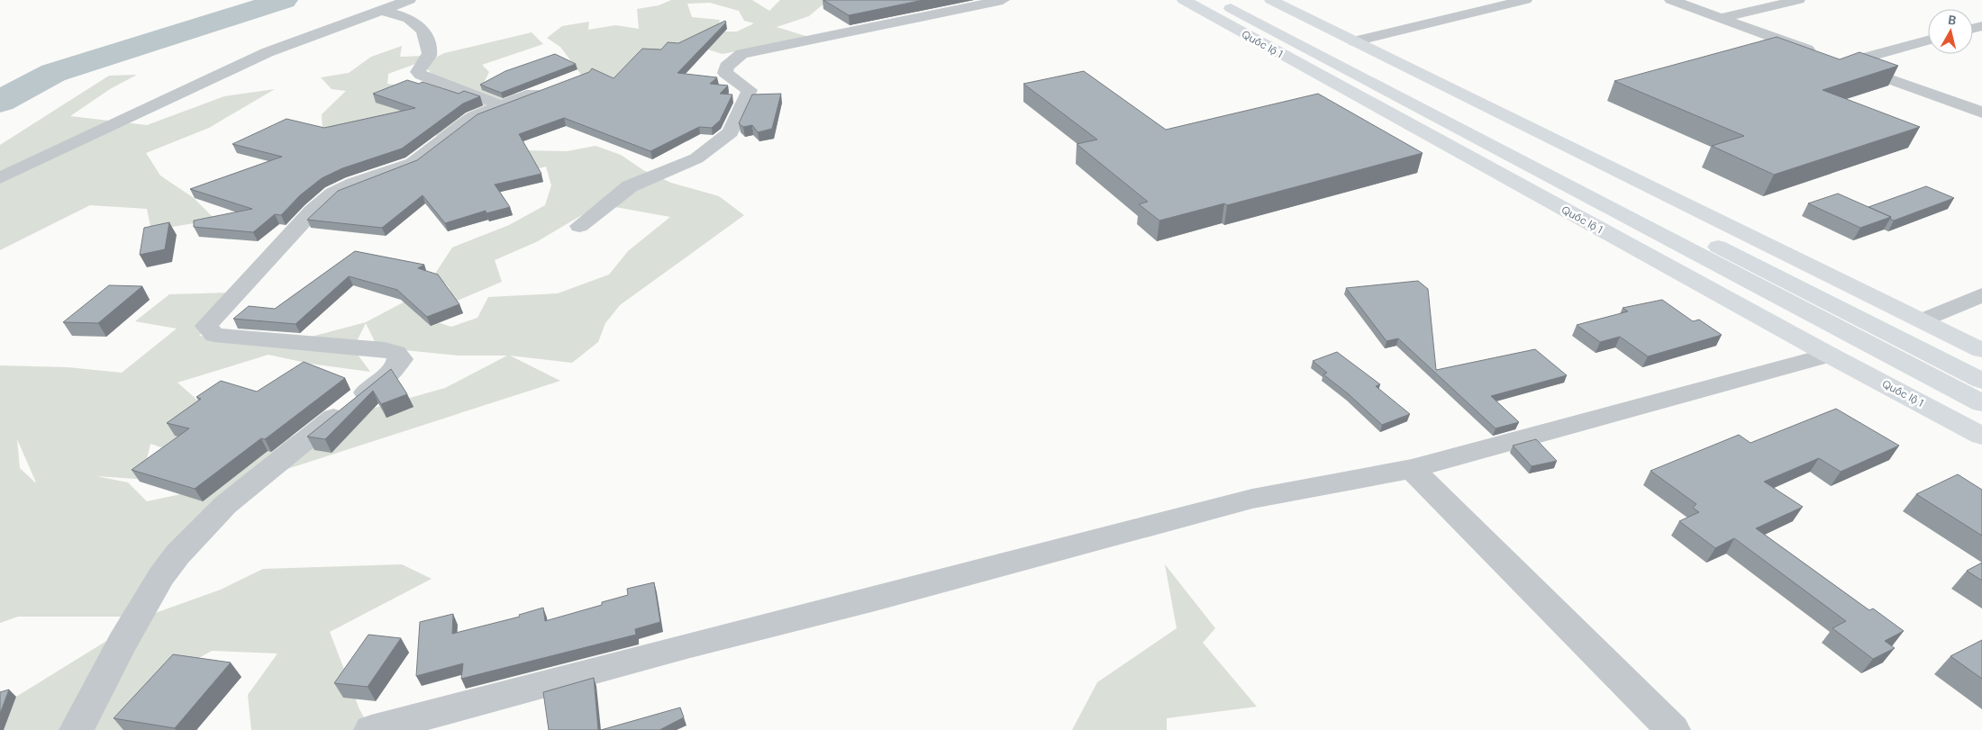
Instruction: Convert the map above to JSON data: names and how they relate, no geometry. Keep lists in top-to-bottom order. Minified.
{"streets":{"highway":["Quốc lộ 1"]},"north":"top"}
